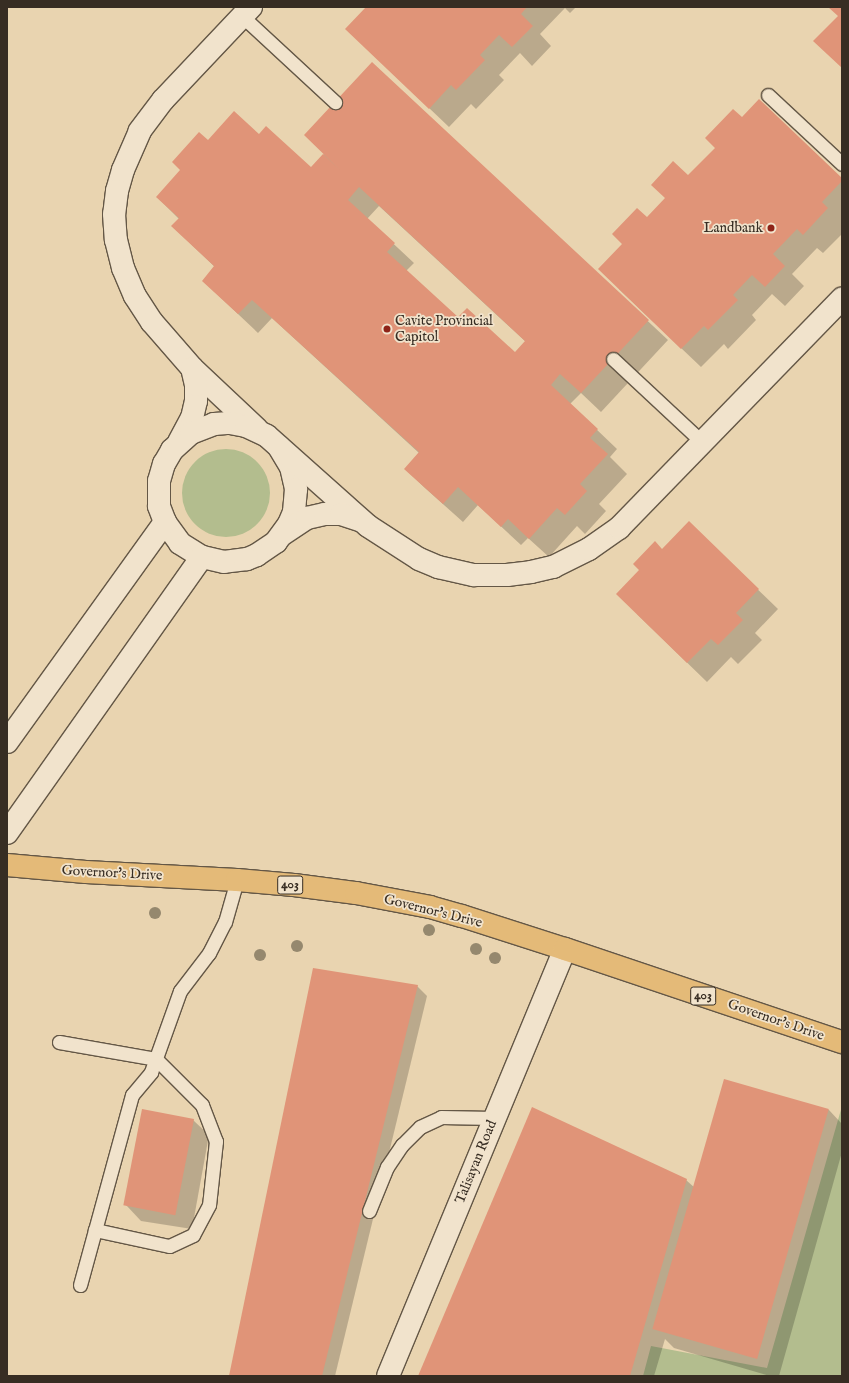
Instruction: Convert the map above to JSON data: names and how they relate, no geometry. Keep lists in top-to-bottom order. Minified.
{"streets":{"main road":["Governor's Drive","403"],"street":["Talisayan Road"]},"crossings":[["Governor's Drive","Talisayan Road"]],"places":["Landbank","Cavite Provincial Capitol"]}
